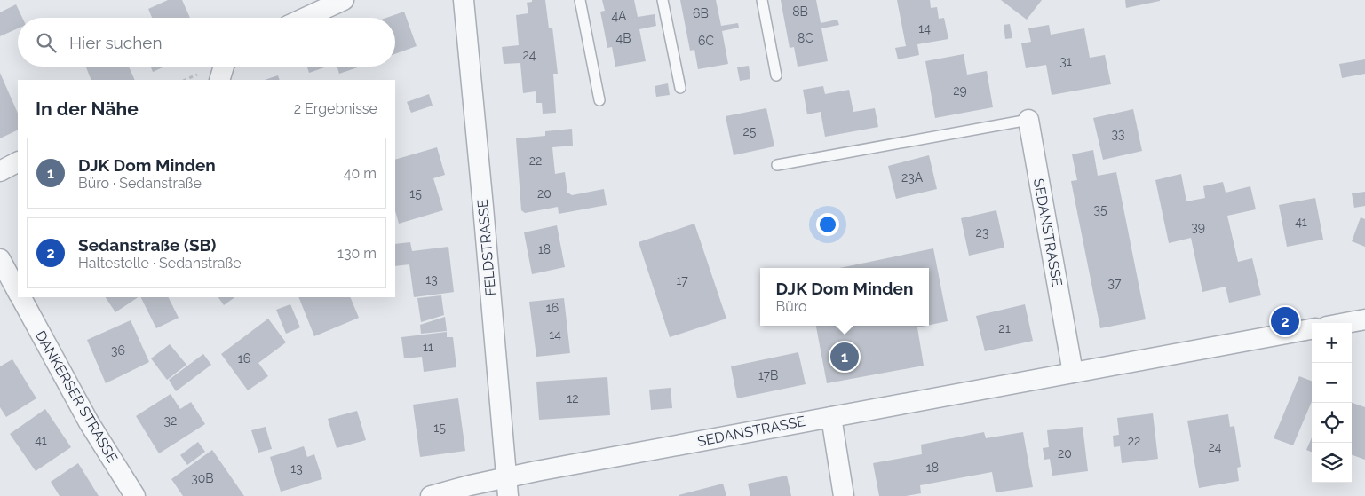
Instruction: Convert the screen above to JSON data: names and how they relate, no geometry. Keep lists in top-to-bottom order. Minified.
{"streets":{"street":["SEDANSTRASSE","FELDSTRASSE","DANKERSER STRASSE"]},"crossings":[["SEDANSTRASSE","FELDSTRASSE"]],"house_numbers":["8B","6B","4A","14","4B","8C","6C","24","31","29","25","33","22","23A","15","20","35","41","39","23","18","13","17","37","16","21","14","11","36","16","17B","12","32","15","41","22","24","20","18","13","30B"],"page":{"search":"Hier suchen","heading":["In der Nähe","2 Ergebnisse"],"list":[{"mark":"1","name":"DJK Dom Minden","note":"Büro · Sedanstraße","value":"40 m"},{"mark":"2","name":"Sedanstraße (SB)","note":"Haltestelle · Sedanstraße","value":"130 m"}],"popup":["DJK Dom Minden","Büro"],"pins":["2","1"],"map_buttons":["+","−"]}}
